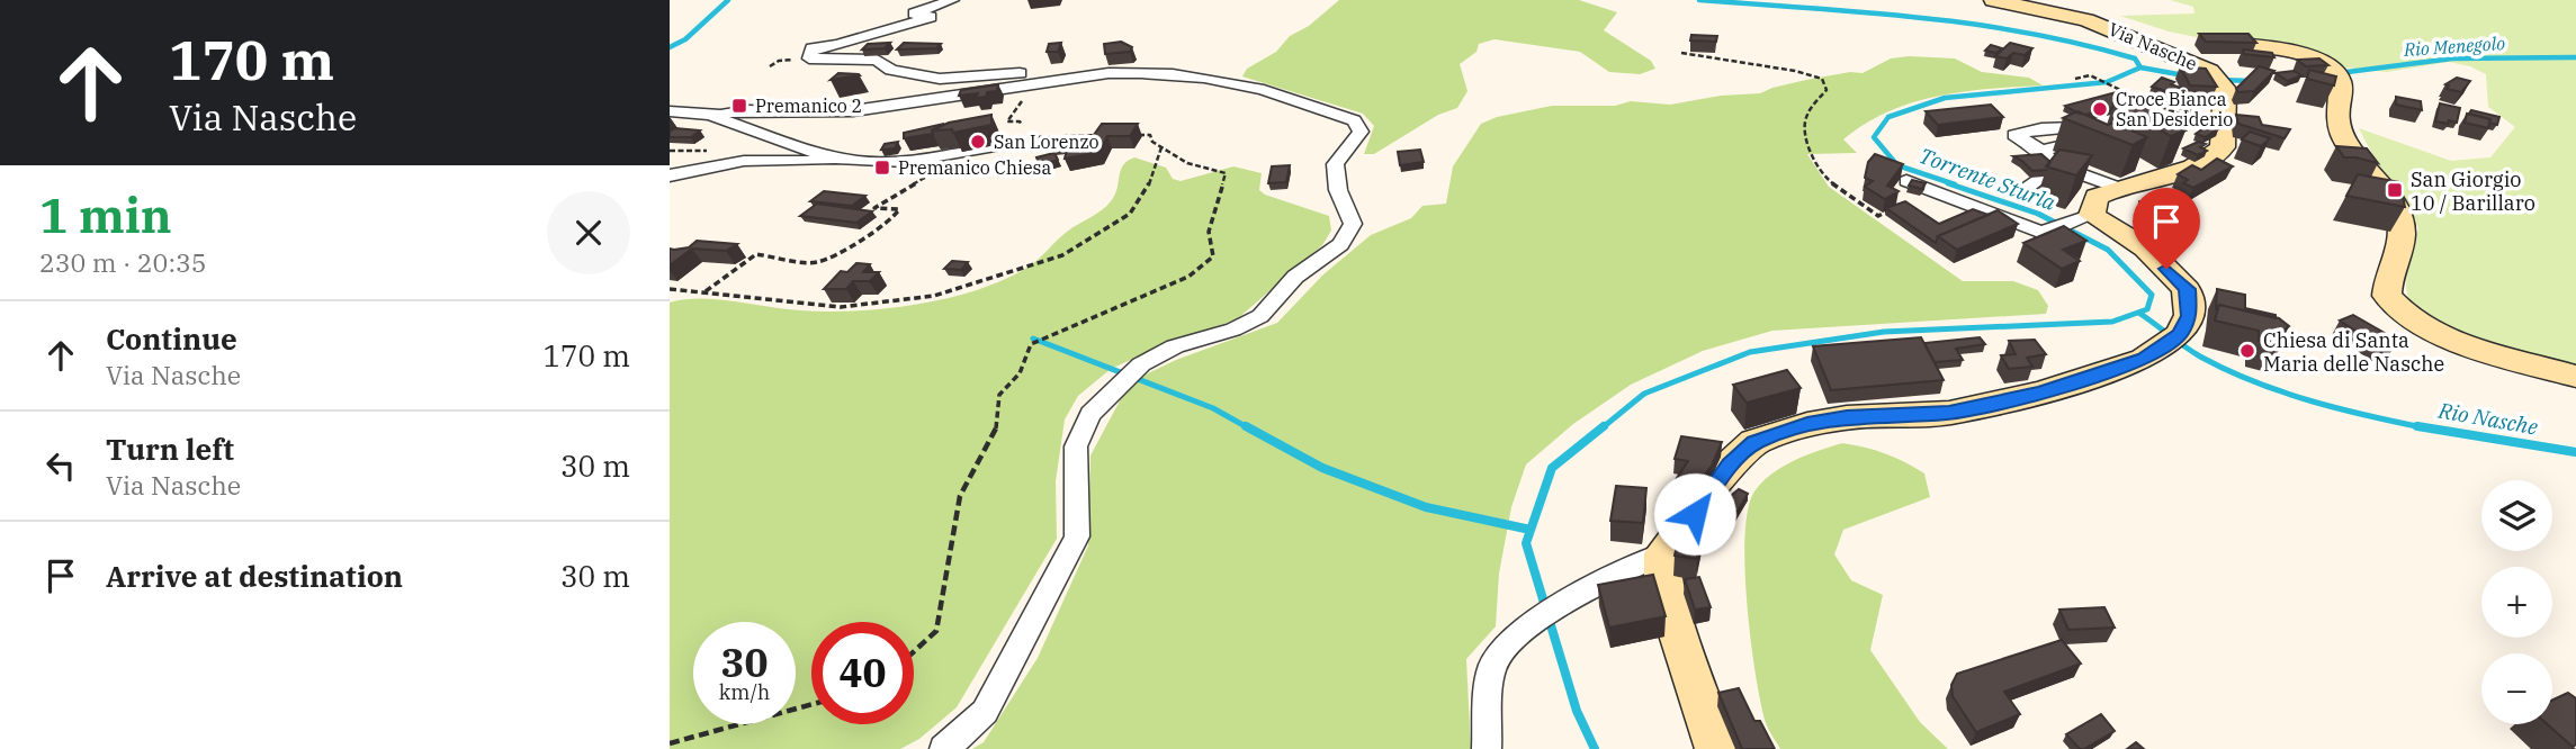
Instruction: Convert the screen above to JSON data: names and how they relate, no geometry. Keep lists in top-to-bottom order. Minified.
{"streets":{"street":["Via Nasche"]},"water":["Rio Menegolo","Torrente Sturla","Rio Nasche"],"places":{"transit":["Premanico 2","Premanico Chiesa","San Giorgio 10 / Barillaro"],"other":["Croce Bianca San Desiderio","San Lorenzo","Chiesa di Santa Maria delle Nasche"]},"page":{"turn":["170 m","Via Nasche"],"heading":["1 min","230 m · 20:35"],"list":[{"name":"Continue","note":"Via Nasche","value":"170 m"},{"name":"Turn left","note":"Via Nasche","value":"30 m"},{"name":"Arrive at destination","value":"30 m"}],"map_buttons":["+","−"],"speed":"30 km/h","limit":"40"}}
